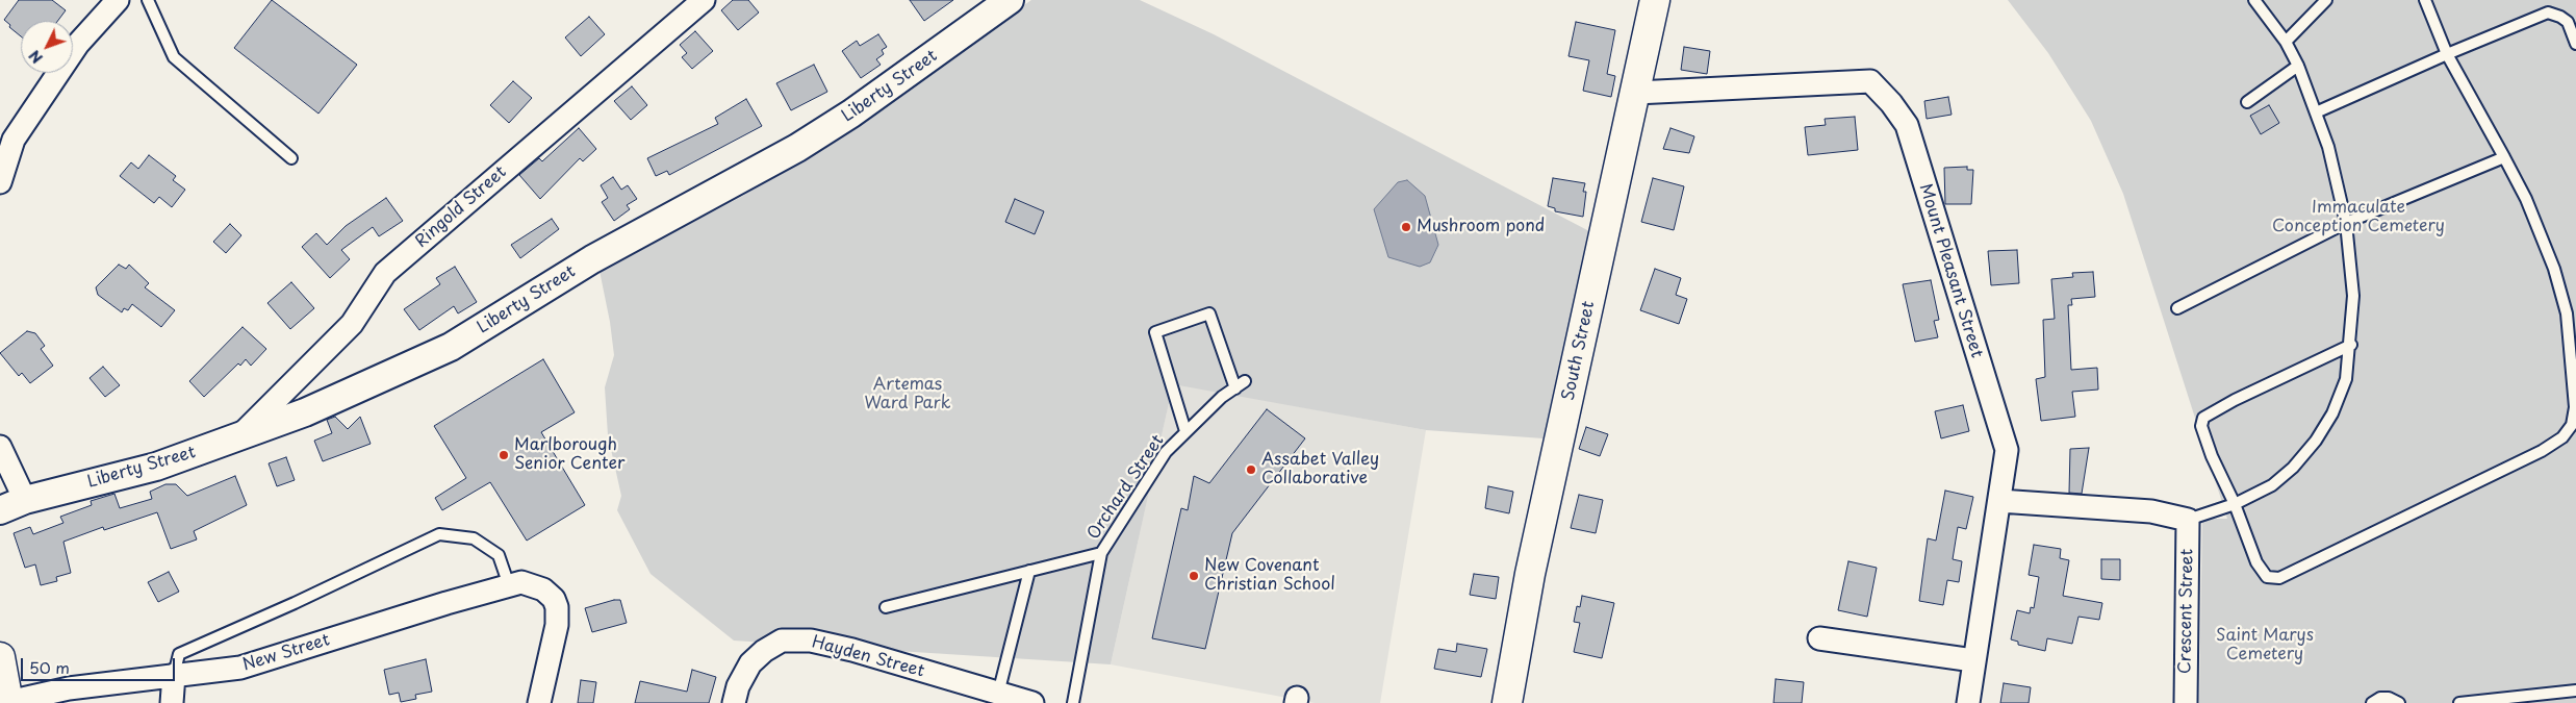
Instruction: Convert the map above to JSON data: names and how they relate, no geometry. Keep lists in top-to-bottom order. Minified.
{"streets":{"main road":["South Street"],"street":["Liberty Street","Ringold Street","Mount Pleasant Street","Crescent Street","New Street","Hayden Street"],"lane":["Orchard Street"]},"crossings":[["Liberty Street","Ringold Street"],["Mount Pleasant Street","South Street"]],"parks":["Immaculate Conception Cemetery","Artemas Ward Park","Saint Marys Cemetery"],"places":["Mushroom pond","Marlborough Senior Center","Assabet Valley Collaborative","New Covenant Christian School"],"scale_bar":"50 m","north":"bottom left"}
